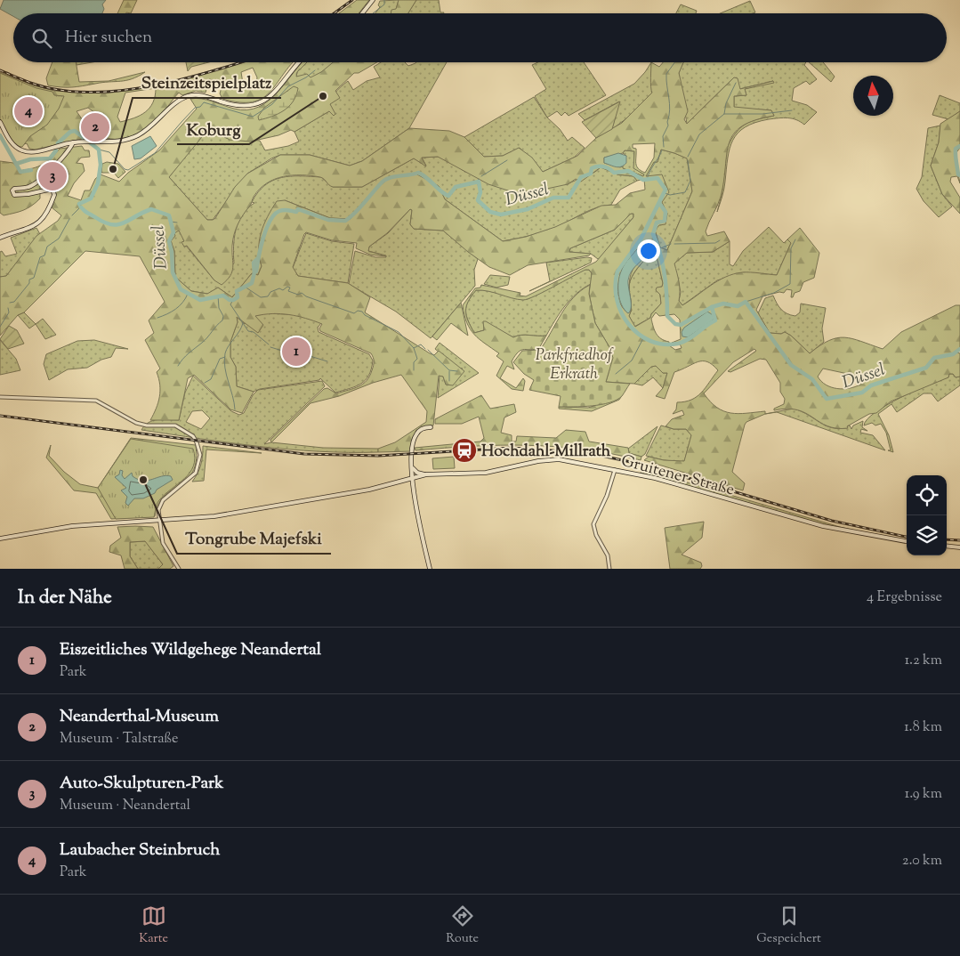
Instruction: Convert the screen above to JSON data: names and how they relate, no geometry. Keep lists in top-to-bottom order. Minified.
{"streets":{"main road":["Gruitener Straße"]},"water":["Düssel"],"parks":["Parkfriedhof Erkrath"],"places":{"other":["Koburg","Steinzeitspielplatz","Tongrube Majefski"],"station":["Hochdahl-Millrath"]},"north":"top","page":{"search":"Hier suchen","pins":["4","2","3","1"],"heading":["In der Nähe","4 Ergebnisse"],"list":[{"mark":"1","name":"Eiszeitliches Wildgehege Neandertal","note":"Park","value":"1.2 km"},{"mark":"2","name":"Neanderthal-Museum","note":"Museum · Talstraße","value":"1.8 km"},{"mark":"3","name":"Auto-Skulpturen-Park","note":"Museum · Neandertal","value":"1.9 km"},{"mark":"4","name":"Laubacher Steinbruch","note":"Park","value":"2.0 km"}],"nav":["Karte","Route","Gespeichert"]}}
